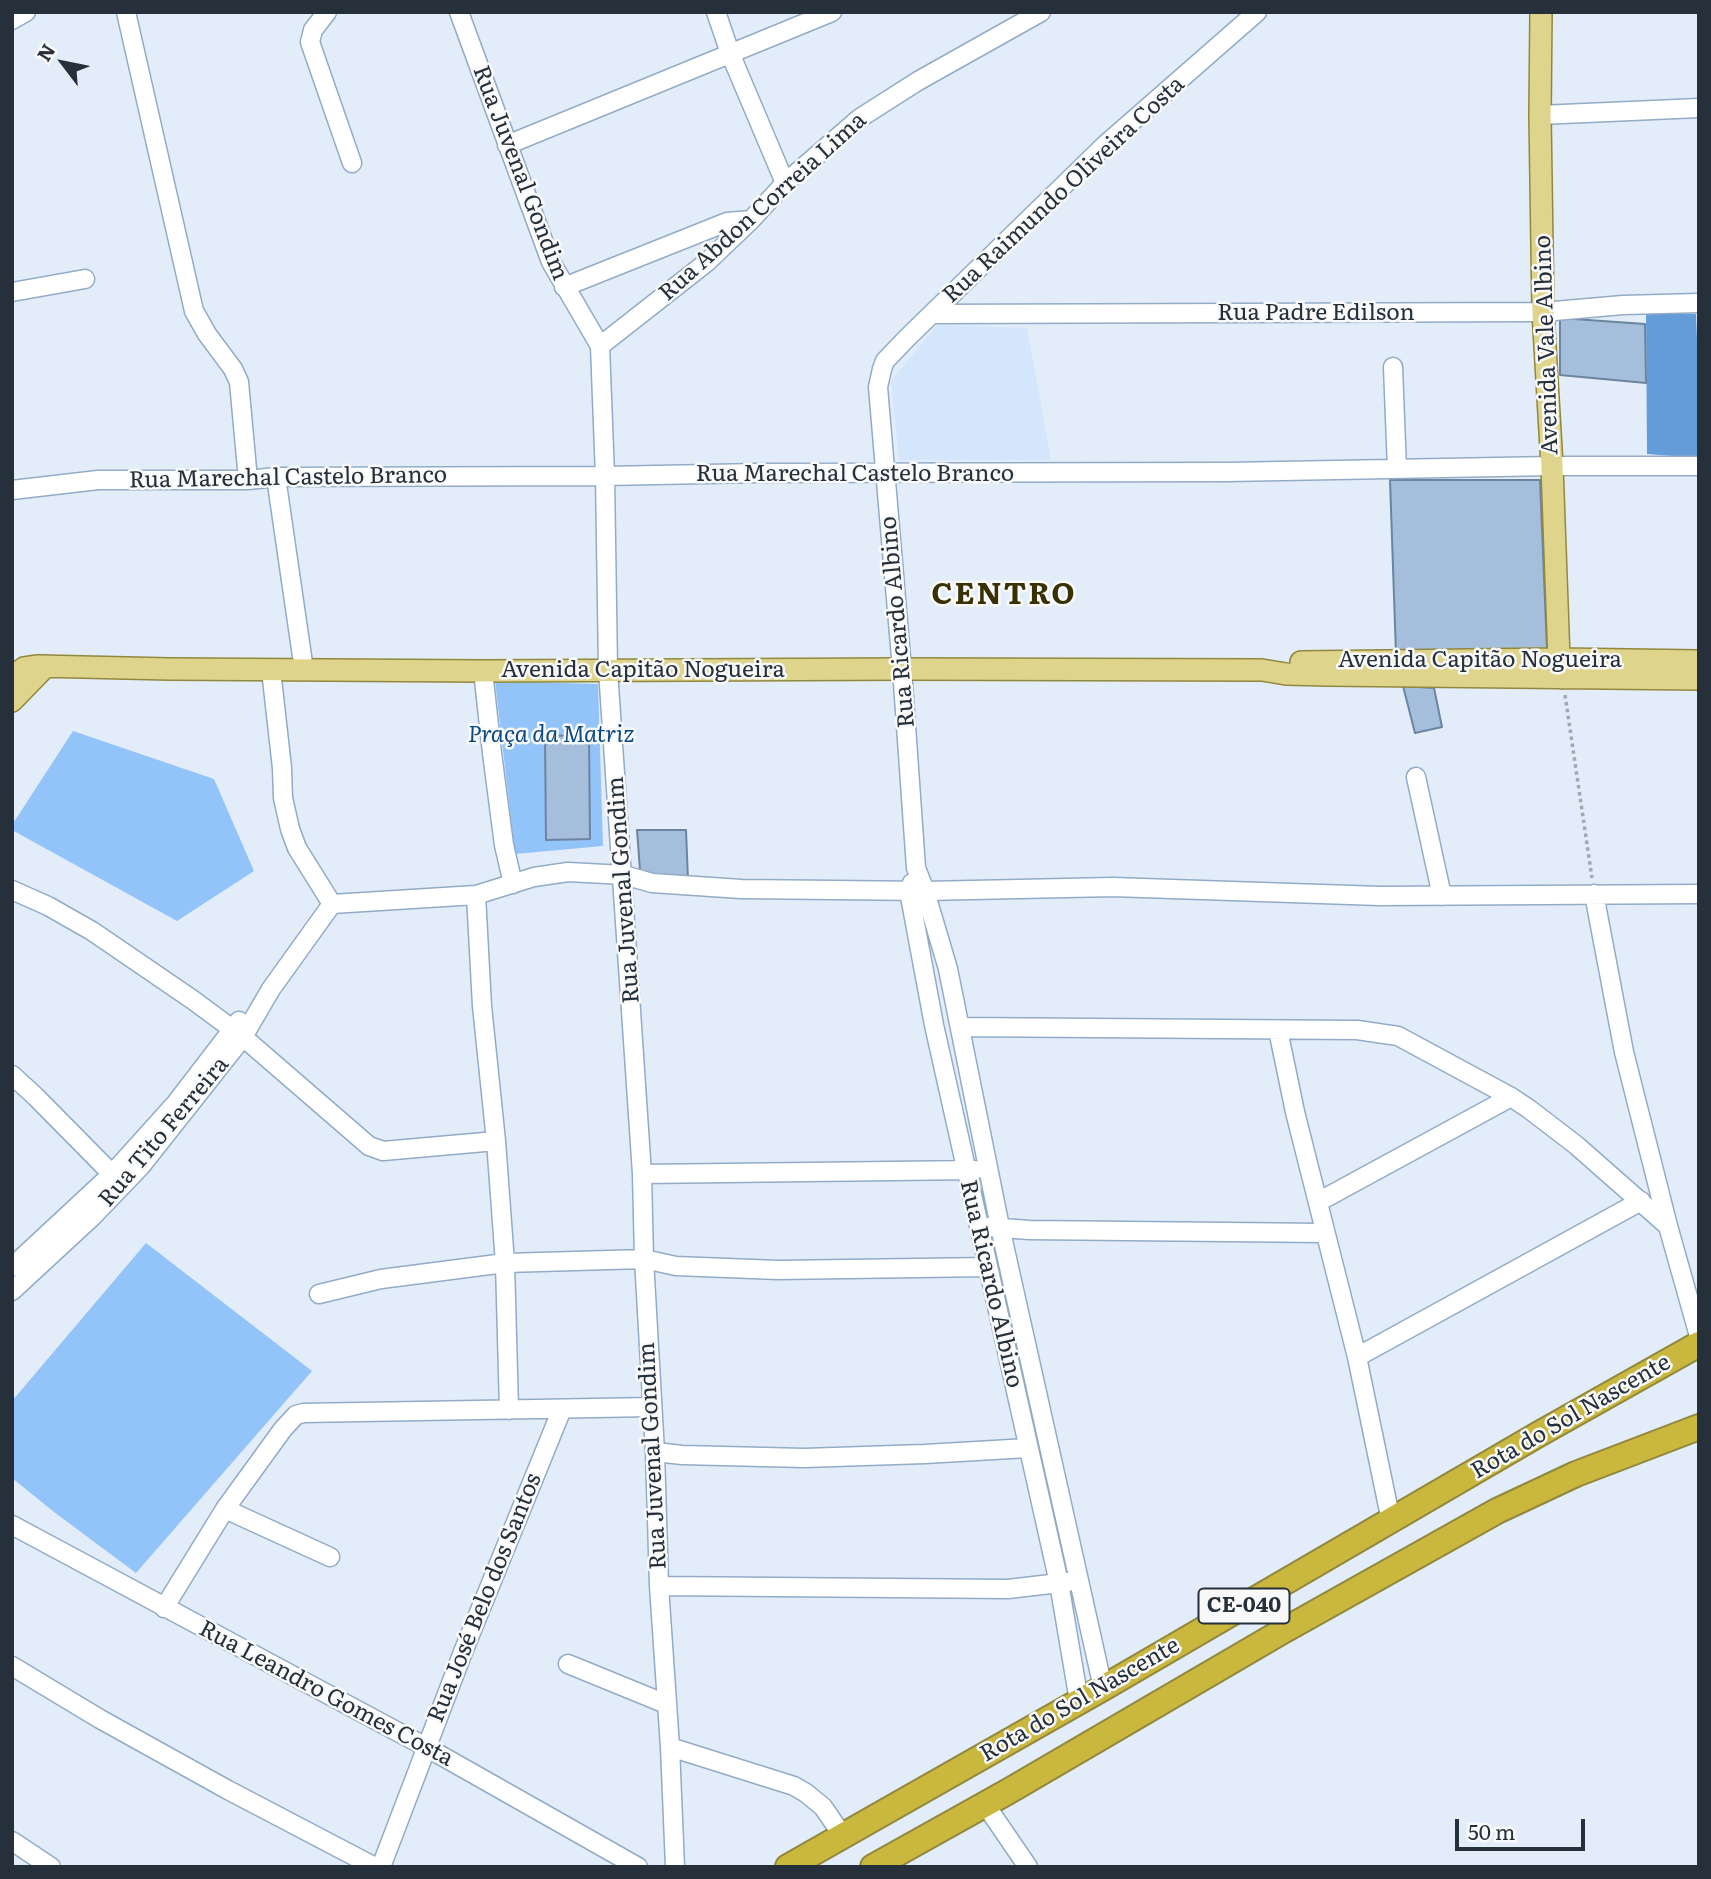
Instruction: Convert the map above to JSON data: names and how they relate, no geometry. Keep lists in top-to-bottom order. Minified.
{"streets":{"highway":["Rota do Sol Nascente","CE-040"],"main road":["Avenida Vale Albino","Avenida Capitão Nogueira"],"street":["Rua Juvenal Gondim","Rua Raimundo Oliveira Costa","Rua Abdon Correia Lima","Rua Padre Edilson","Rua Marechal Castelo Branco","Rua Ricardo Albino","Rua Tito Ferreira","Rua José Belo dos Santos","Rua Leandro Gomes Costa"]},"crossings":[["Rua Juvenal Gondim","Rua Abdon Correia Lima"],["Rua Juvenal Gondim","Rua Marechal Castelo Branco"],["Rua Juvenal Gondim","Rua Ricardo Albino"],["Rua Juvenal Gondim","Avenida Capitão Nogueira"],["Rua Raimundo Oliveira Costa","Rua Padre Edilson"],["Rua Raimundo Oliveira Costa","Rua Ricardo Albino"],["Rua Padre Edilson","Avenida Vale Albino"],["Avenida Vale Albino","Rua Marechal Castelo Branco"],["Avenida Vale Albino","Avenida Capitão Nogueira"],["Rua Marechal Castelo Branco","Rua Ricardo Albino"],["Rua Ricardo Albino","Avenida Capitão Nogueira"],["Rua Ricardo Albino","Rota do Sol Nascente"],["Rua José Belo dos Santos","Rua Leandro Gomes Costa"]],"districts":["CENTRO"],"parks":["Praça da Matriz"],"scale_bar":"50 m","north":"top left"}
